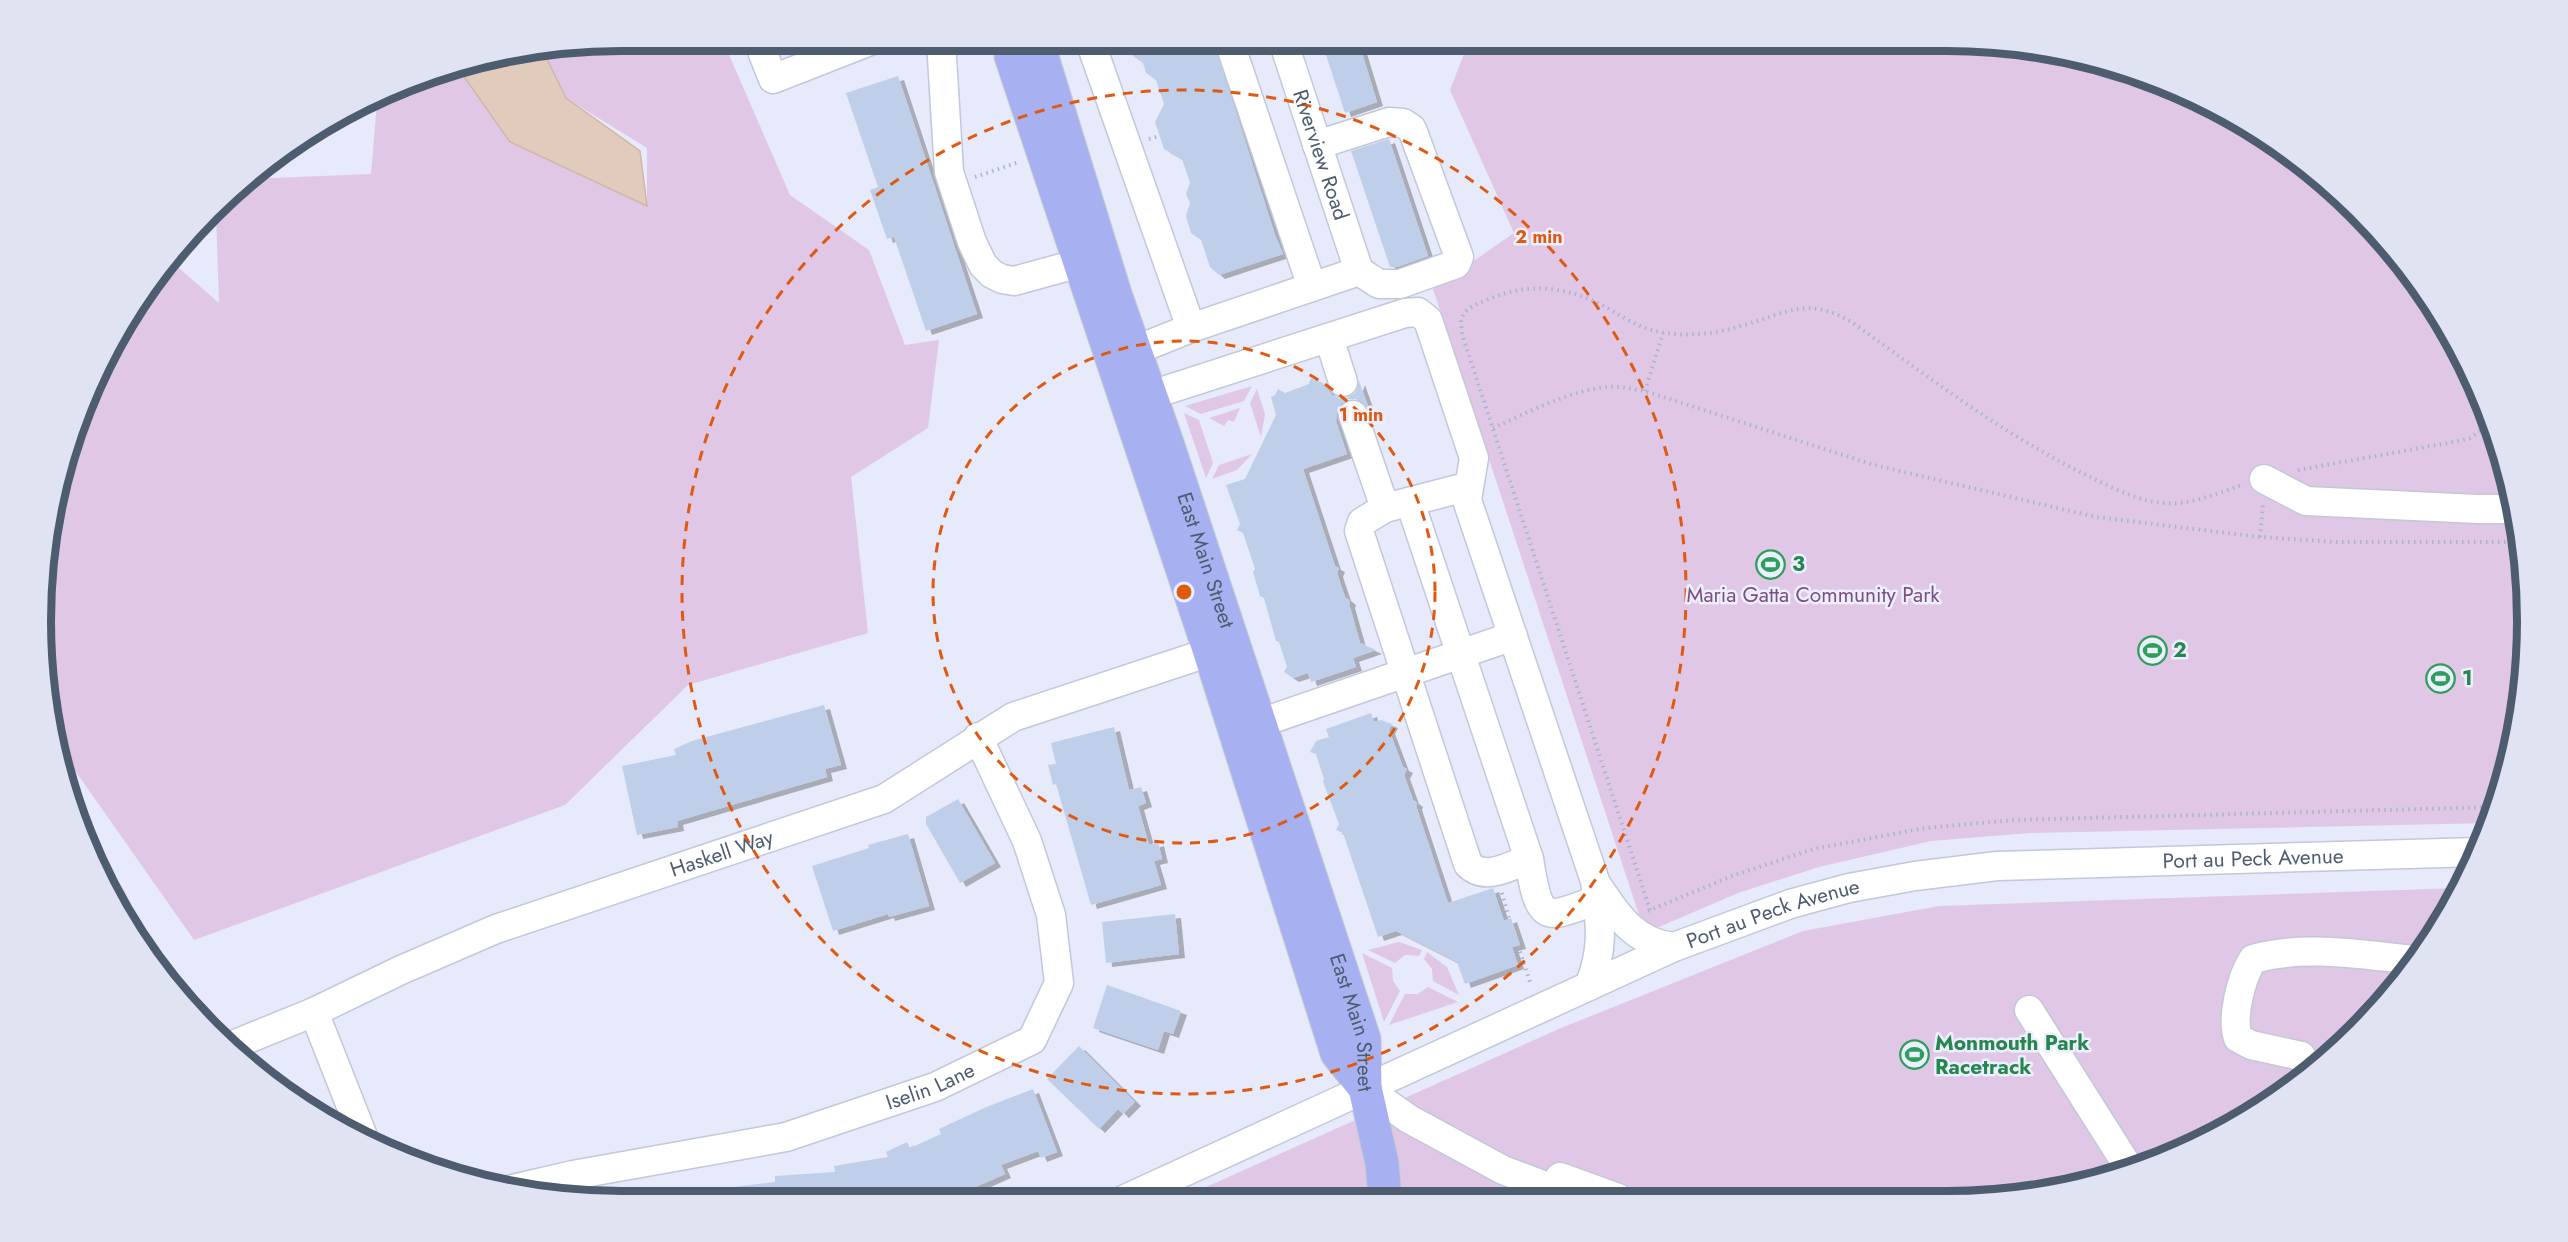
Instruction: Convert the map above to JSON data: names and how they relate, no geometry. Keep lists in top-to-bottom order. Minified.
{"streets":{"main road":["East Main Street"],"street":["Riverview Road","Haskell Way","Port au Peck Avenue","Iselin Lane"]},"crossings":[["East Main Street","Haskell Way"],["East Main Street","Port au Peck Avenue"],["Haskell Way","Iselin Lane"]],"parks":["Maria Gatta Community Park"],"places":{"sports":["3","2","1","Monmouth Park Racetrack"]},"rings":["2 min","1 min"]}
